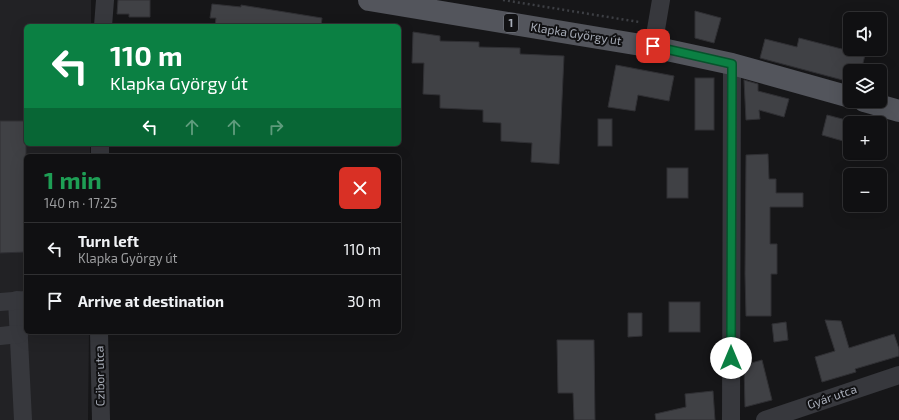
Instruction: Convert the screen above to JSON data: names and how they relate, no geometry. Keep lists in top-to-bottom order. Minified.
{"streets":{"main road":["1","Klapka György út"],"street":["Czibor utca","Gyár utca"]},"page":{"map_buttons":["+","−"],"turn":["110 m","Klapka György út"],"heading":["1 min","140 m · 17:25"],"list":[{"name":"Turn left","note":"Klapka György út","value":"110 m"},{"name":"Arrive at destination","value":"30 m"}]}}
